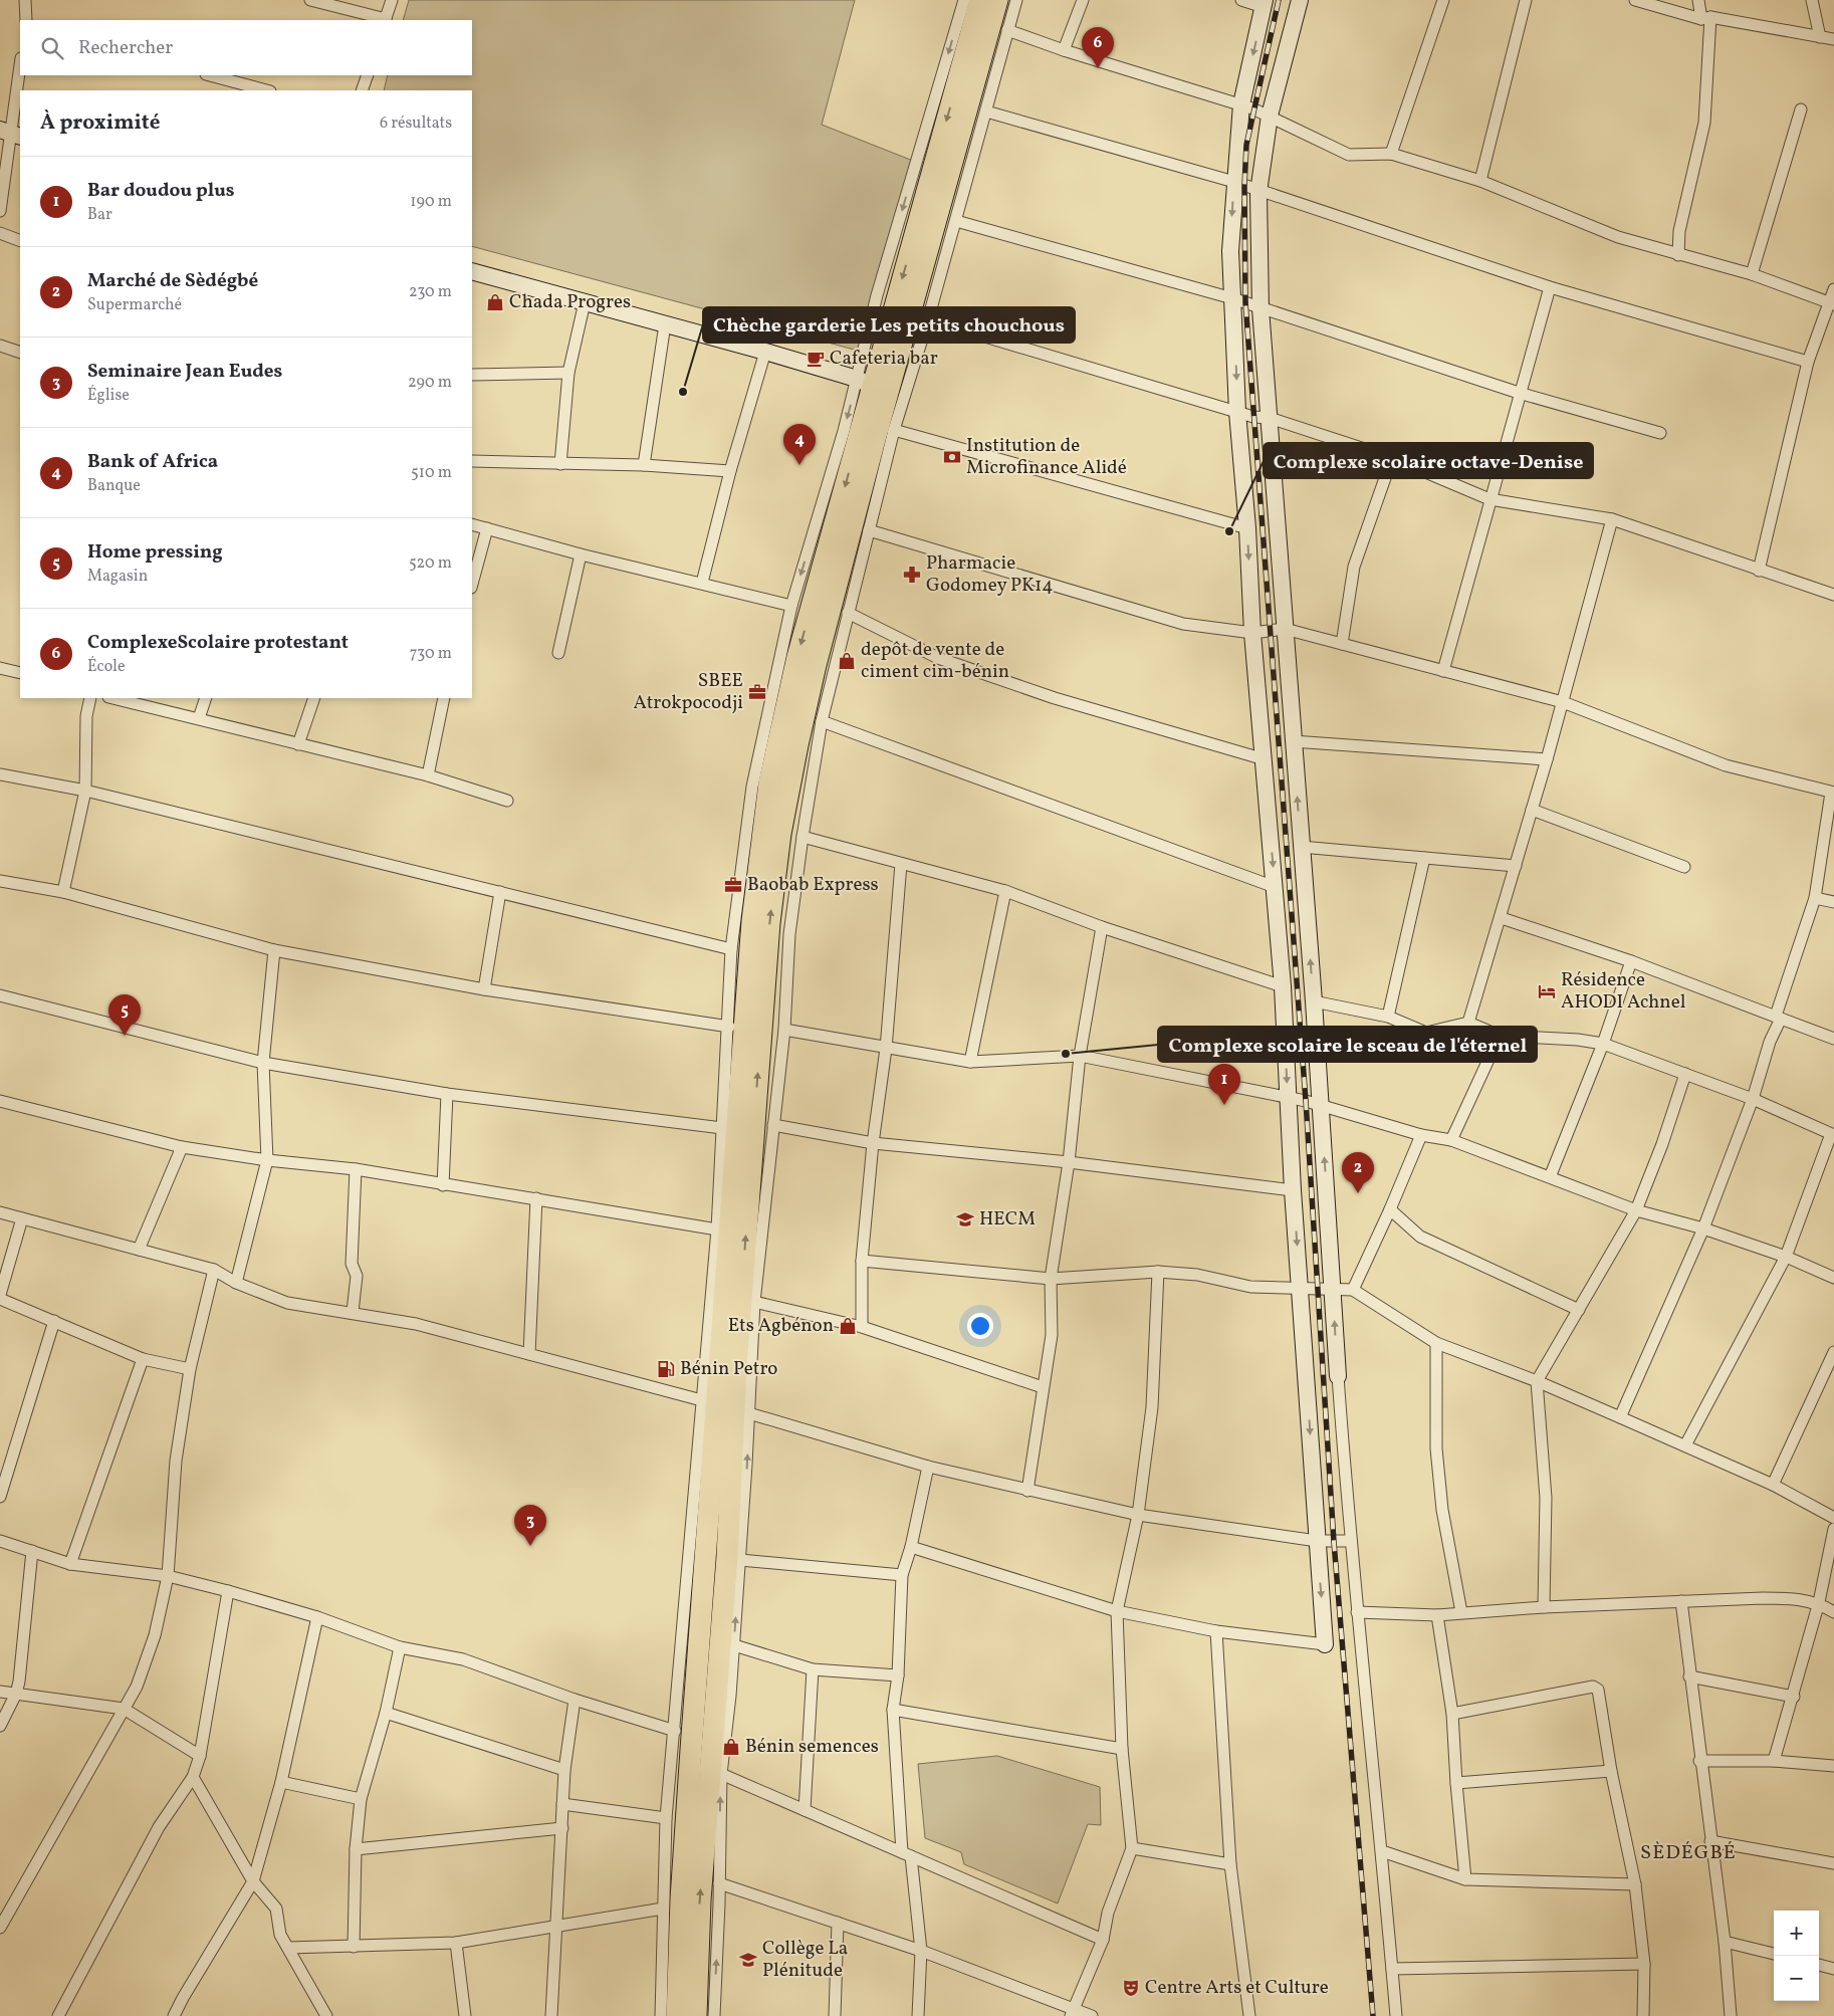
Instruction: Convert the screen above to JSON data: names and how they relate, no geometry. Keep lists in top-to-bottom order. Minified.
{"districts":["SÈDÉGBÉ"],"places":{"shop":["Chada Progres","depôt de vente de ciment cim-bénin","Ets Agbénon","Bénin semences"],"cafe":["Cafeteria bar"],"other":["Chèche garderie Les petits chouchous","Complexe scolaire octave-Denise","Complexe scolaire le sceau de l'éternel"],"bank":["Institution de Microfinance Alidé"],"pharmacy":["Pharmacie Godomey PK14"],"office":["SBEE Atrokpocodji","Baobab Express"],"hotel":["Résidence AHODI Achnel"],"school or university":["HECM","Collège La Plénitude"],"fuel station":["Bénin Petro"],"theatre":["Centre Arts et Culture"]},"page":{"search":"Rechercher","pins":["6","4","5","1","2","3"],"heading":["À proximité","6 résultats"],"list":[{"mark":"1","name":"Bar doudou plus","note":"Bar","value":"190 m"},{"mark":"2","name":"Marché de Sèdégbé","note":"Supermarché","value":"230 m"},{"mark":"3","name":"Seminaire Jean Eudes","note":"Église","value":"290 m"},{"mark":"4","name":"Bank of Africa","note":"Banque","value":"510 m"},{"mark":"5","name":"Home pressing","note":"Magasin","value":"520 m"},{"mark":"6","name":"ComplexeScolaire protestant","note":"École","value":"730 m"}],"map_buttons":["+","−"]}}
